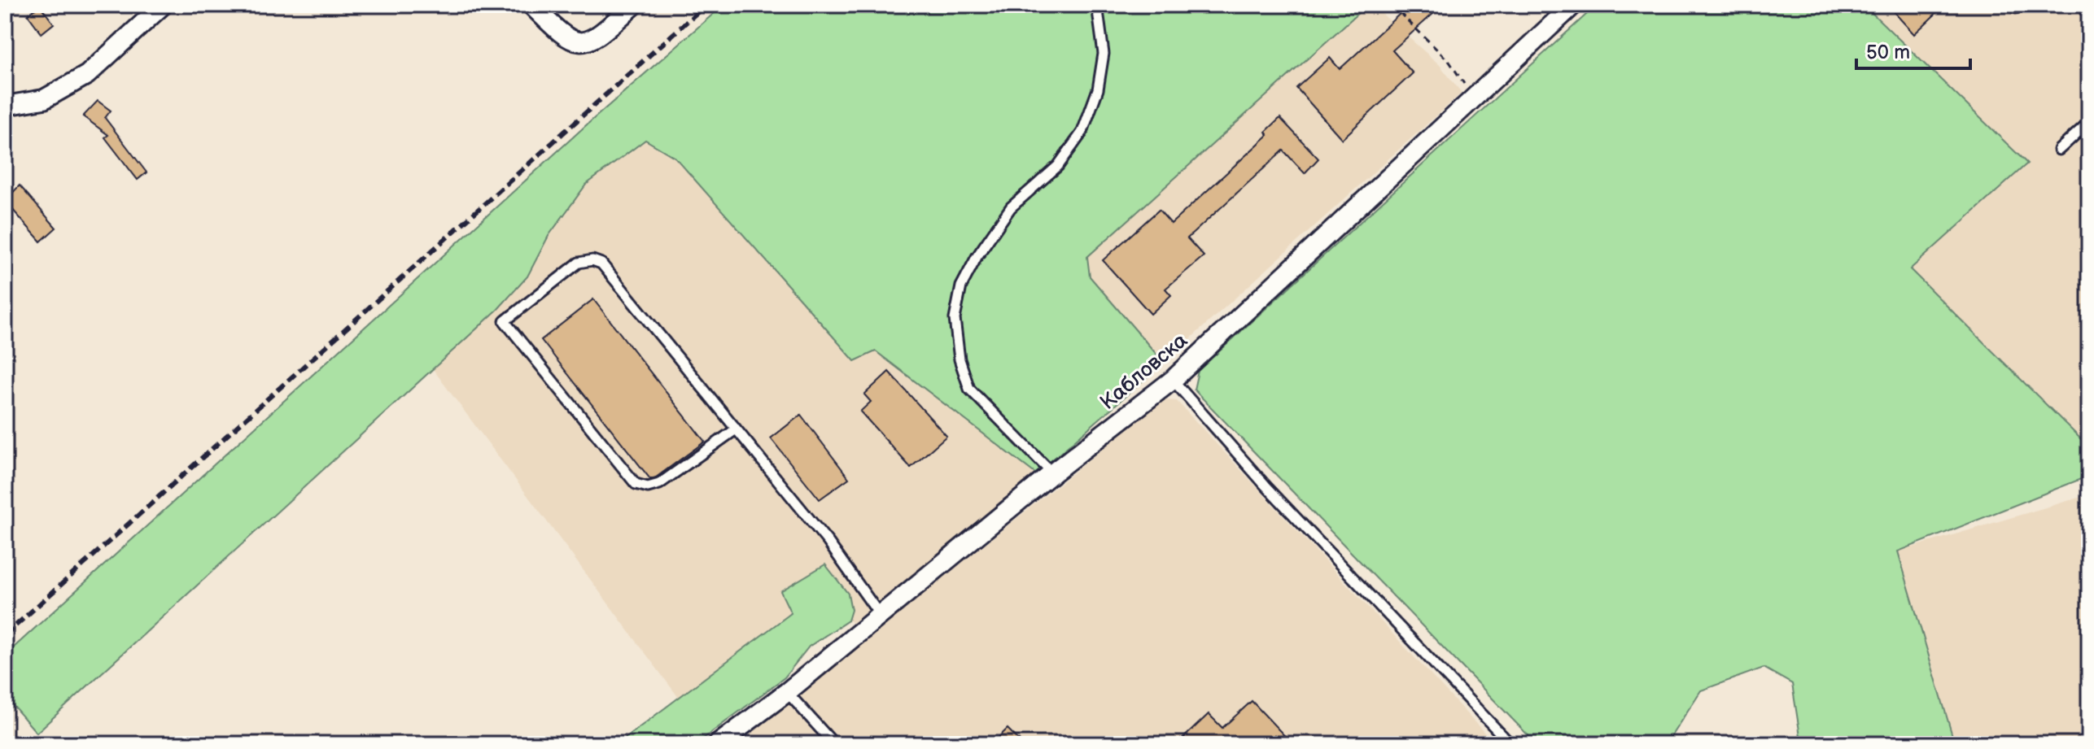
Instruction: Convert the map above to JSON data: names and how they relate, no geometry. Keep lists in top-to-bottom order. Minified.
{"streets":{"street":["Кабловска"]},"scale_bar":"50 m"}
